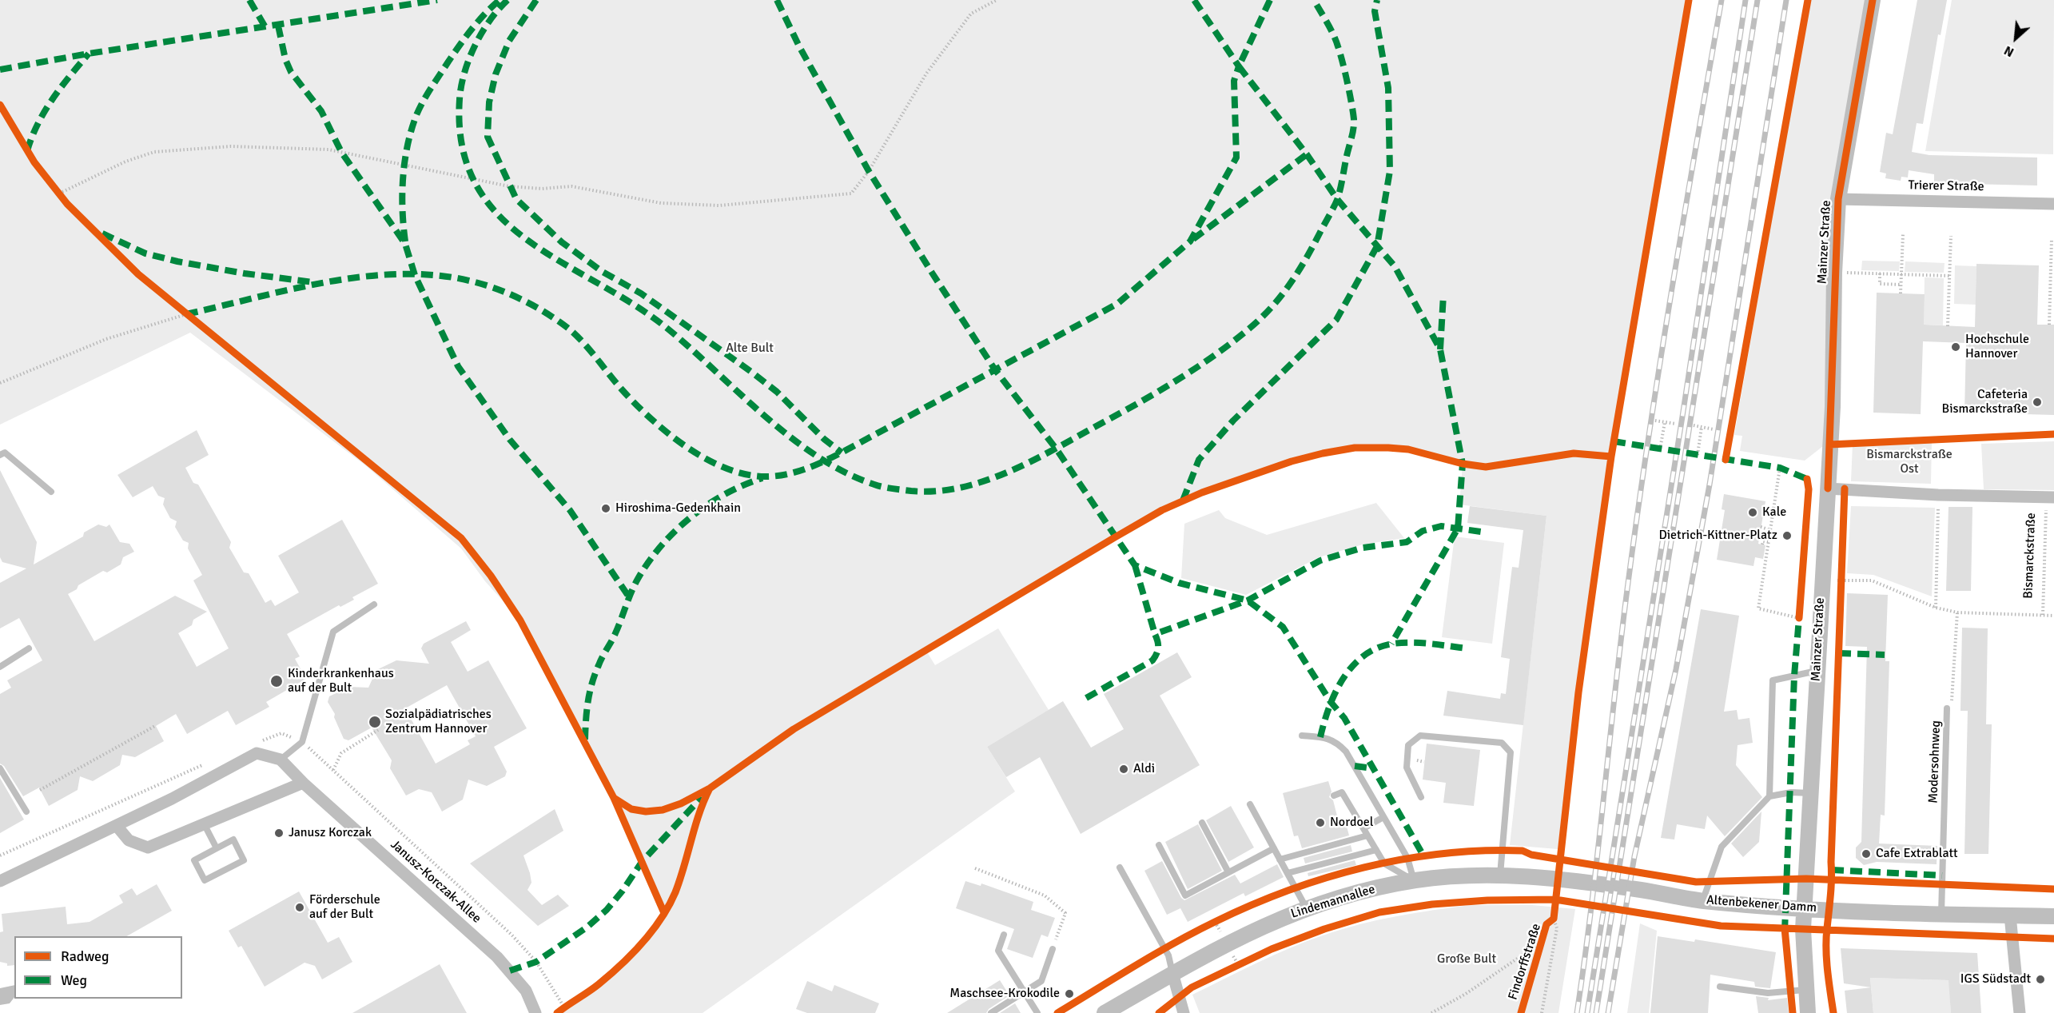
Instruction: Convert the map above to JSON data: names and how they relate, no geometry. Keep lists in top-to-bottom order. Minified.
{"streets":{"street":["Trierer Straße","Mainzer Straße","Bismarckstraße","Janusz-Korczak-Allee","Lindemannallee","Altenbekener Damm"],"lane":["Modersohnweg"],"cycle path":["Findorffstraße"]},"crossings":[["Trierer Straße","Mainzer Straße"],["Mainzer Straße","Bismarckstraße"],["Mainzer Straße","Altenbekener Damm"],["Modersohnweg","Altenbekener Damm"],["Lindemannallee","Altenbekener Damm"]],"parks":["Alte Bult","Bismarckstraße Ost","Große Bult"],"places":["Hochschule Hannover","Cafeteria Bismarckstraße","Hiroshima-Gedenkhain","Kale","Dietrich-Kittner-Platz","Kinderkrankenhaus auf der Bult","Sozialpädiatrisches Zentrum Hannover","Aldi","Nordoel","Janusz Korczak","Cafe Extrablatt","Förderschule auf der Bult","IGS Südstadt","Maschsee-Krokodile"],"legend":["Radweg","Weg"],"north":"bottom left"}
